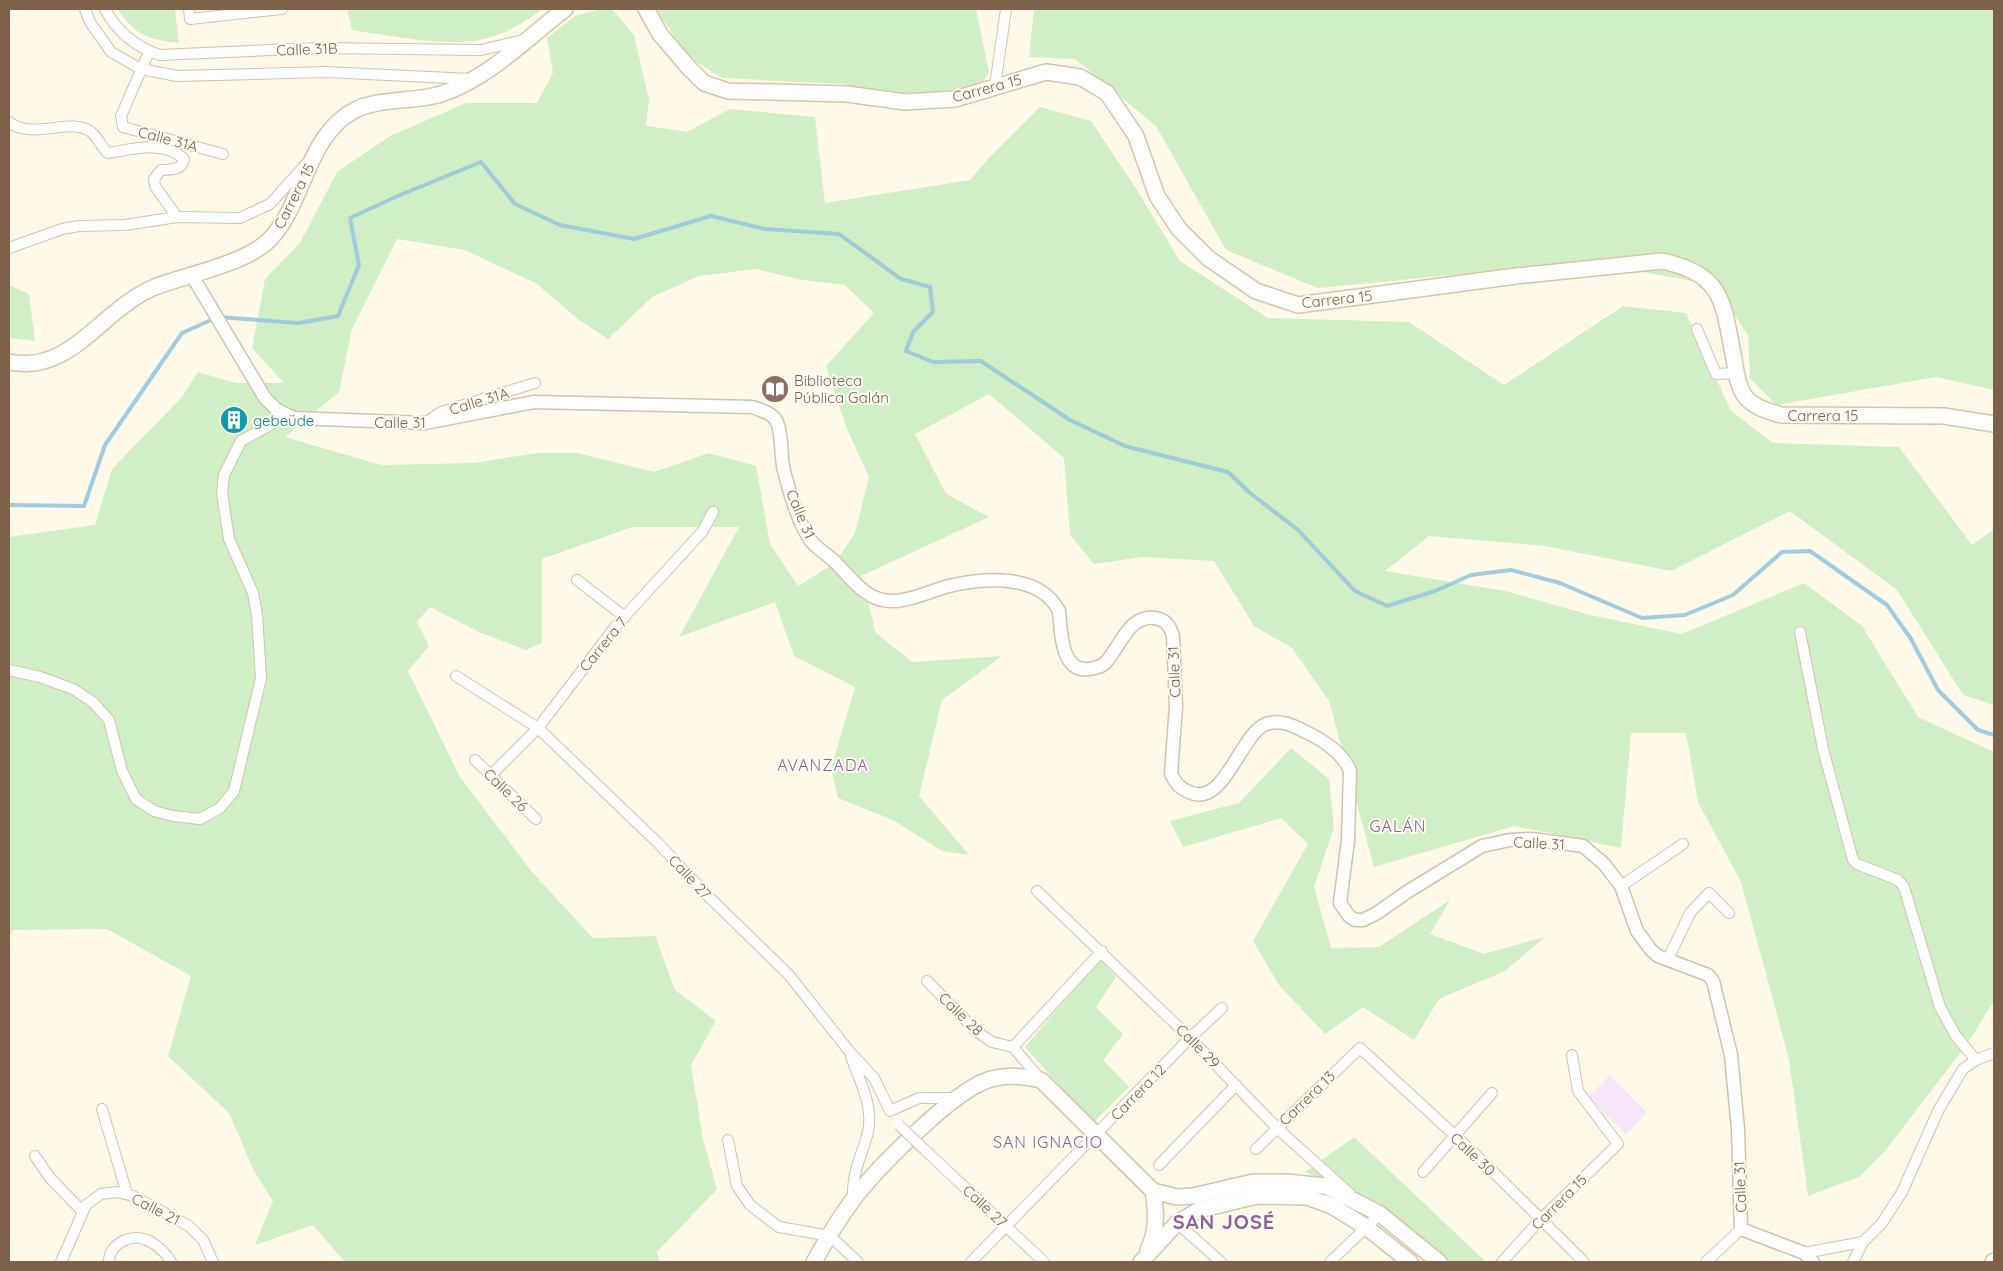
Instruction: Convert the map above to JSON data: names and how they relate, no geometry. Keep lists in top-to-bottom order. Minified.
{"streets":{"main road":["Carrera 15"],"street":["Calle 31B","Calle 31A","Calle 31","Carrera 7","Calle 26","Calle 27","Calle 28","Calle 29","Carrera 12","Carrera 13","Calle 30","Calle 21"]},"crossings":[["Calle 31B","Carrera 15"],["Calle 31B","Calle 31A"],["Carrera 15","Calle 31"],["Carrera 15","Calle 30"],["Calle 31A","Calle 31"],["Carrera 7","Calle 26"],["Carrera 7","Calle 27"],["Calle 27","Carrera 12"],["Calle 29","Carrera 12"],["Calle 29","Carrera 13"],["Carrera 13","Calle 30"]],"districts":["AVANZADA","GALÁN","SAN IGNACIO","SAN JOSÉ"],"places":{"library":["Biblioteca Pública Galán"],"building":["gebeüde"]}}
